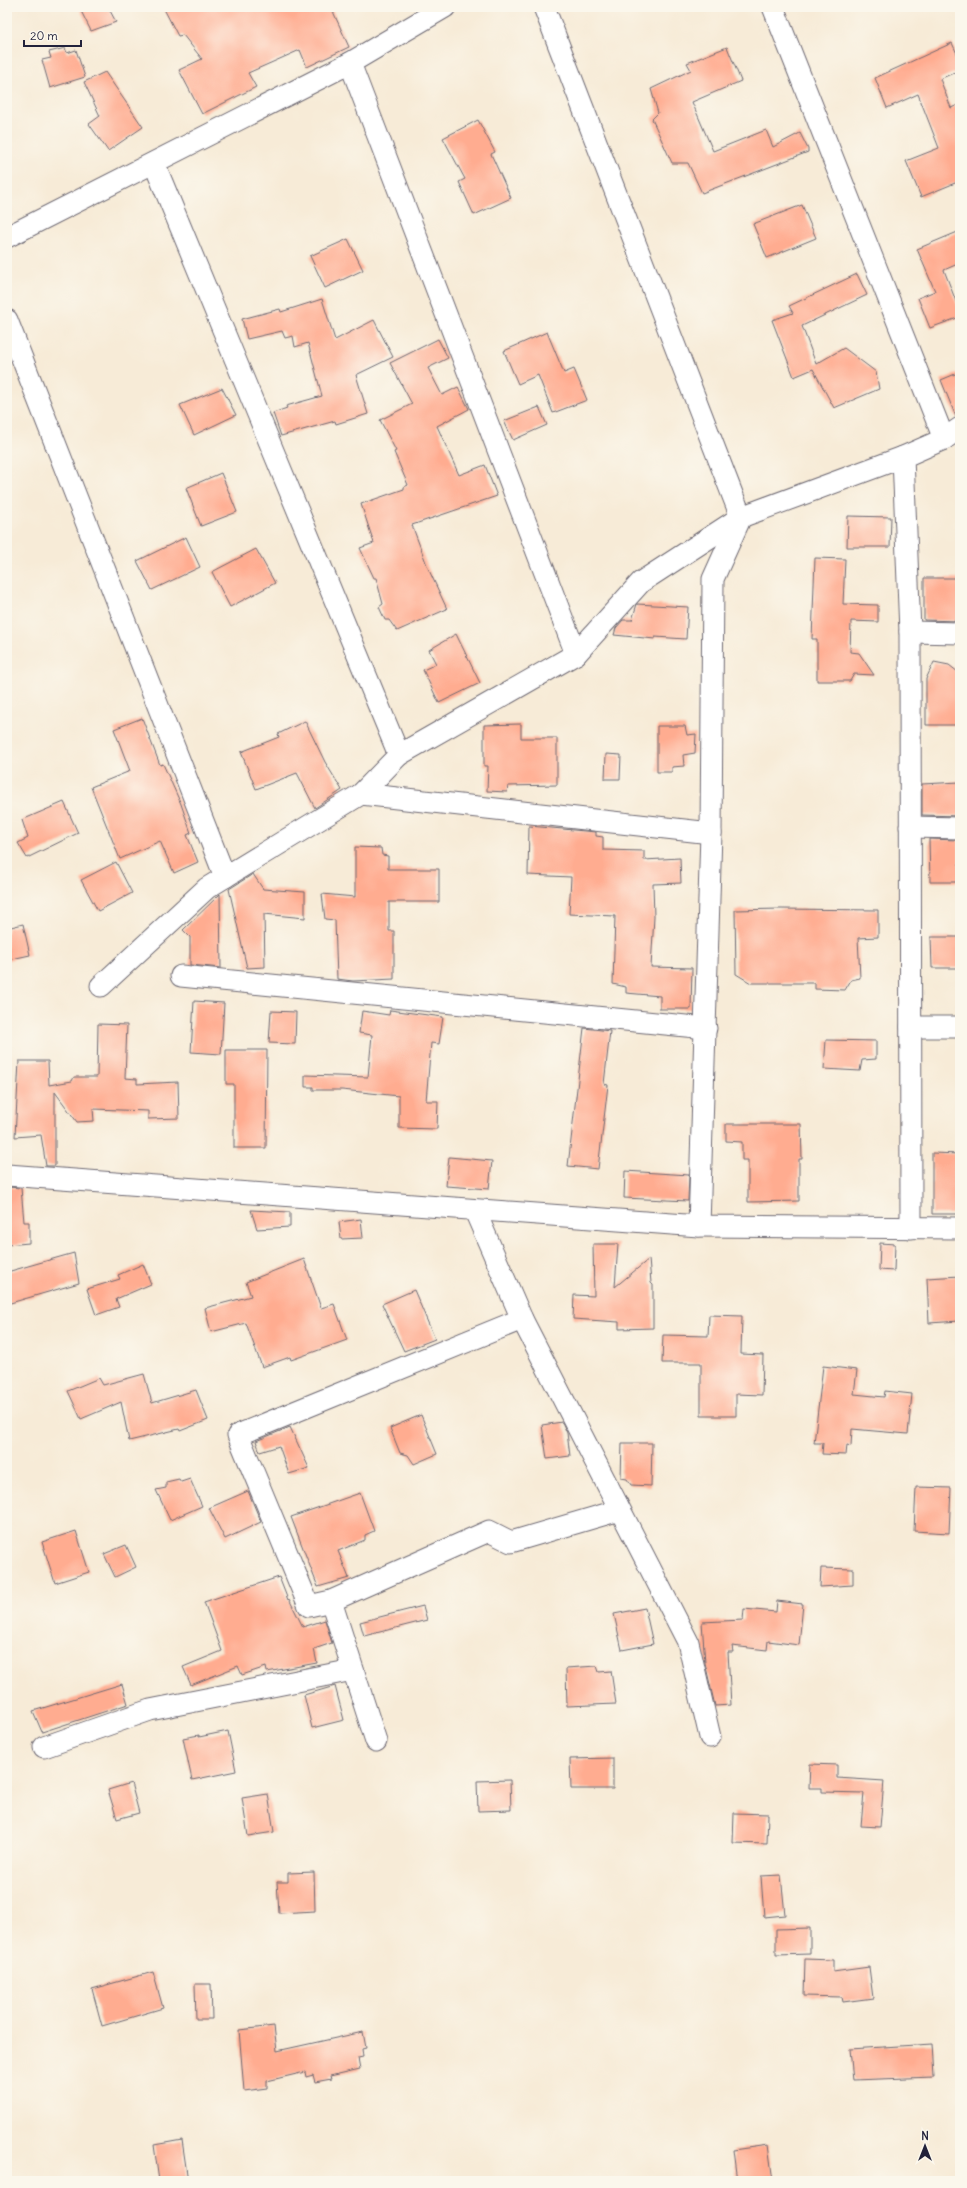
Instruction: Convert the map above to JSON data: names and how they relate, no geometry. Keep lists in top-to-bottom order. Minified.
{"scale_bar":"20 m","north":"top"}
